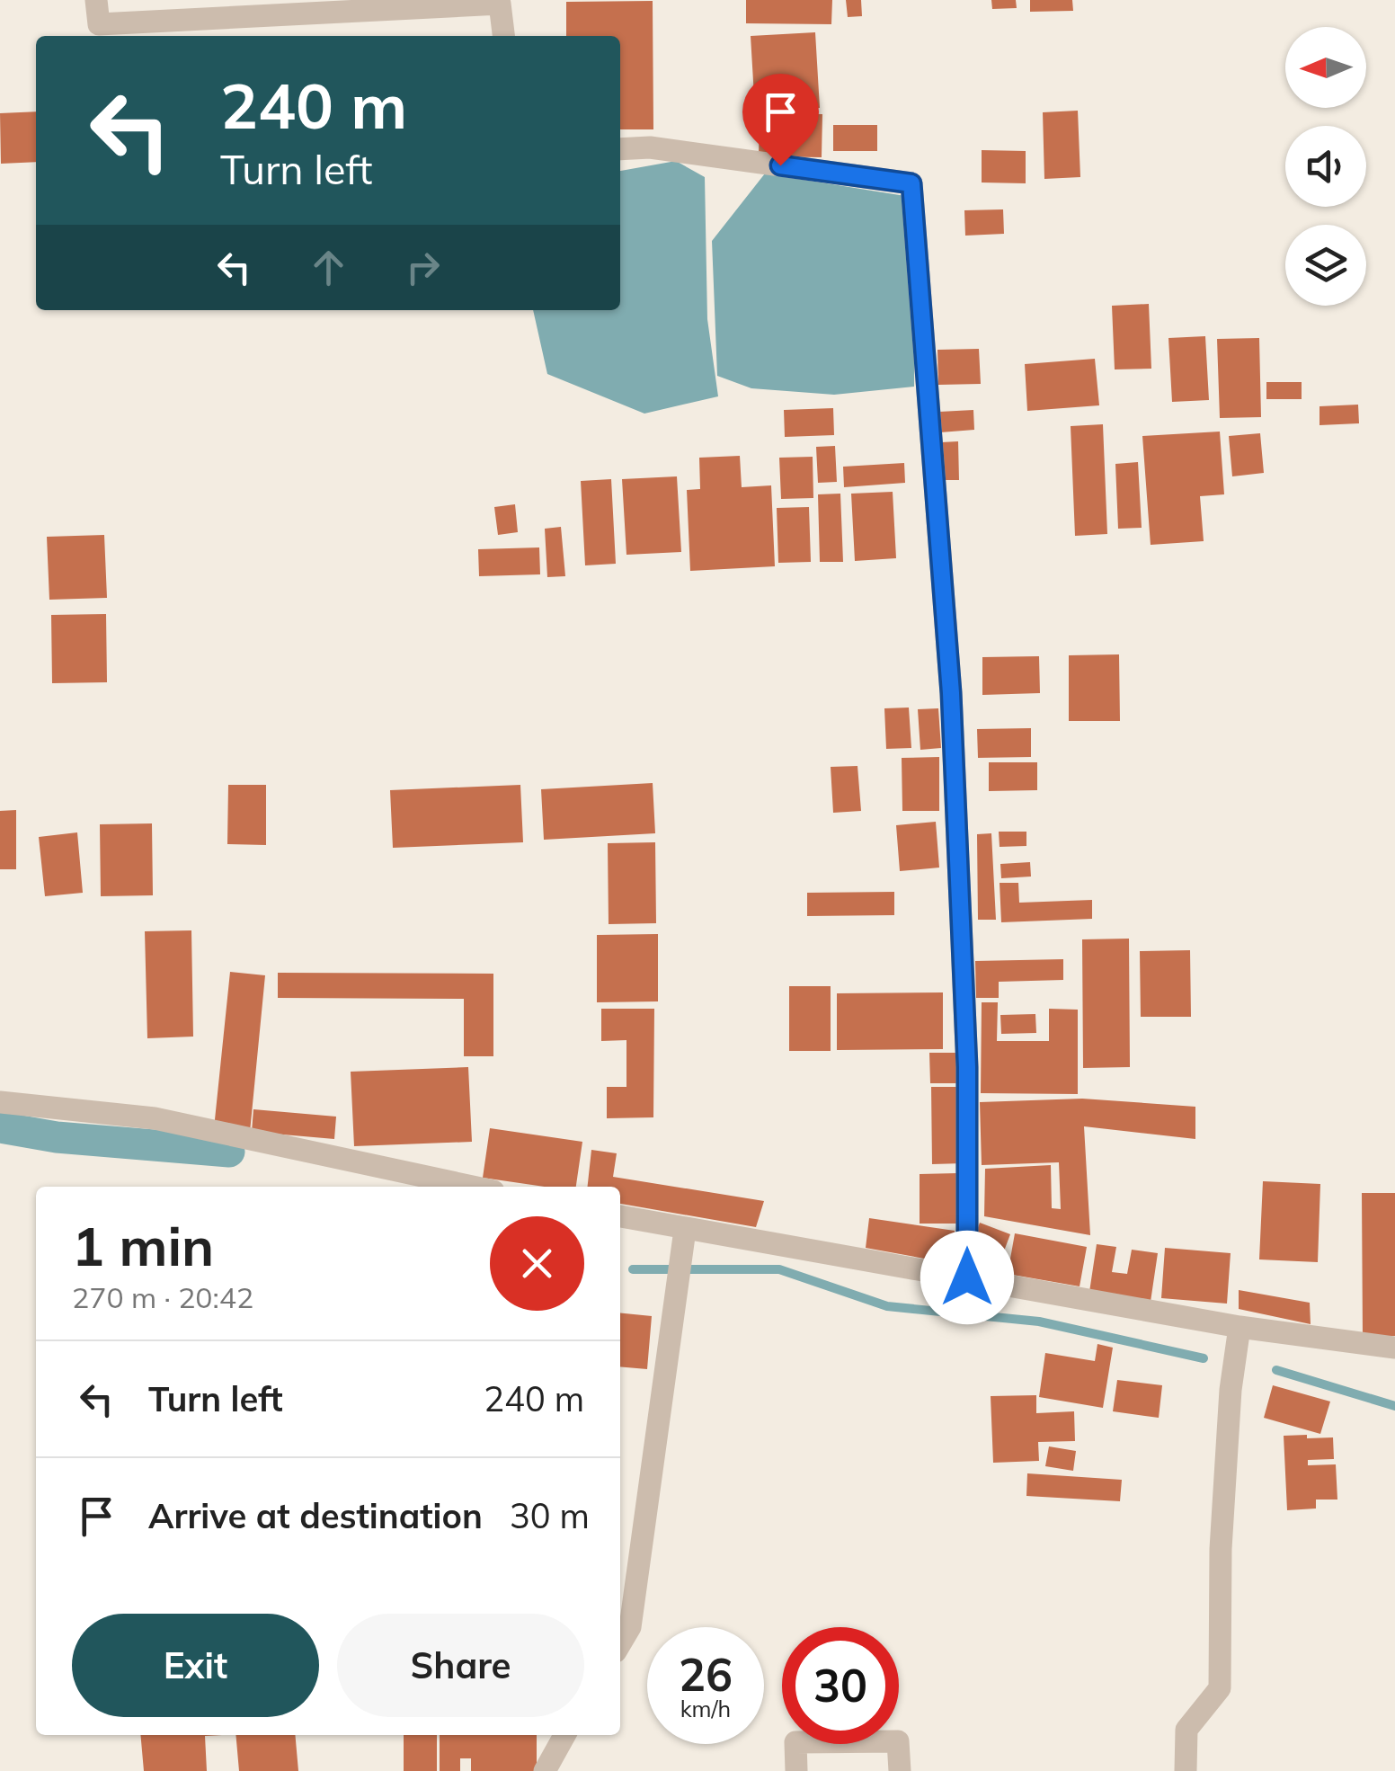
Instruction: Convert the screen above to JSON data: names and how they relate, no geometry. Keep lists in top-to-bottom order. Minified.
{"north":"left","page":{"turn":["240 m","Turn left"],"heading":["1 min","270 m · 20:42"],"list":[{"name":"Turn left","value":"240 m"},{"name":"Arrive at destination","value":"30 m"}],"buttons":["Exit","Share"],"speed":"26 km/h","limit":"30"}}
